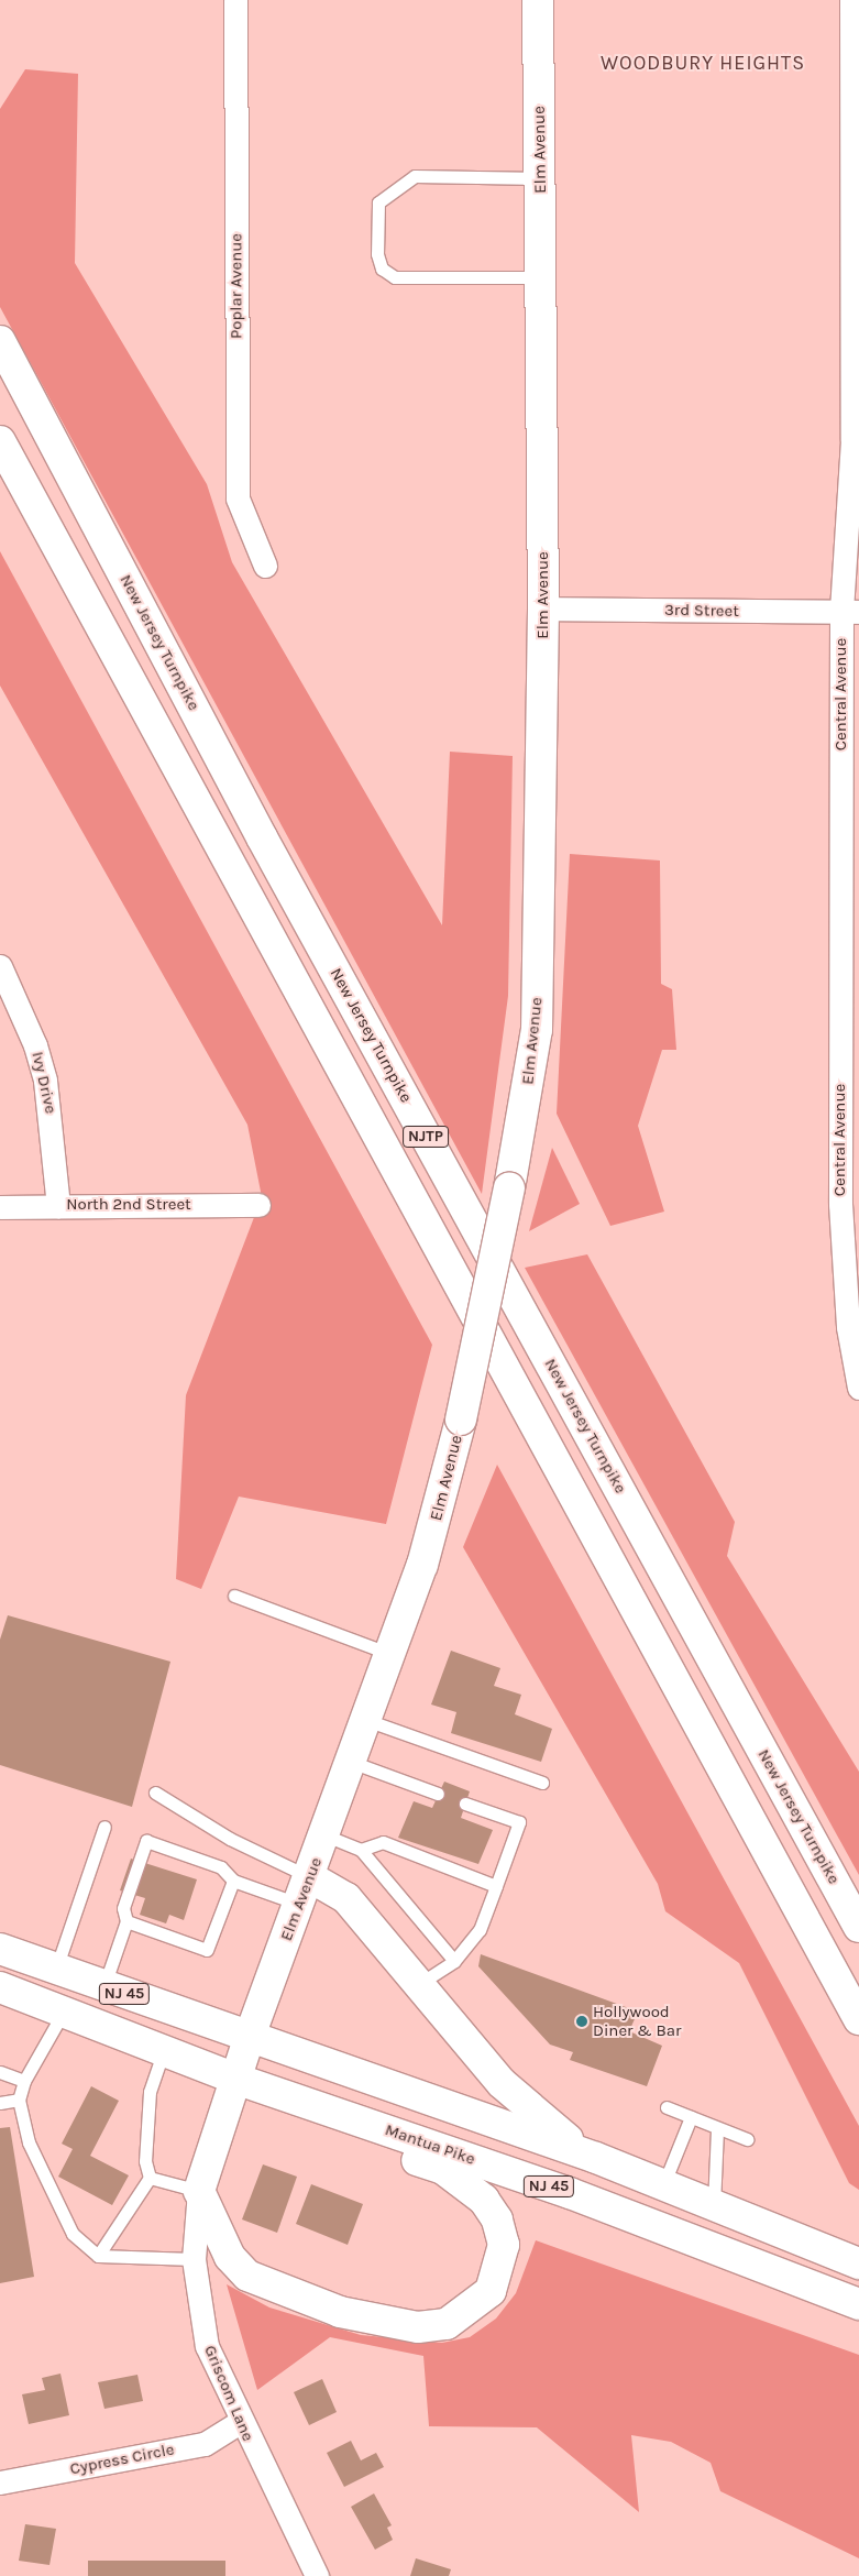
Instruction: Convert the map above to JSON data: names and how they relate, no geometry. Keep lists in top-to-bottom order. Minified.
{"streets":{"main road":["Elm Avenue","New Jersey Turnpike","NJTP","NJ 45","Mantua Pike","Griscom Lane"],"street":["Poplar Avenue","3rd Street","Central Avenue","Ivy Drive","North 2nd Street","Cypress Circle"]},"crossings":[["Elm Avenue","3rd Street"],["Elm Avenue","NJ 45"],["Elm Avenue","Griscom Lane"],["3rd Street","Central Avenue"],["Ivy Drive","North 2nd Street"],["NJ 45","Griscom Lane"],["Mantua Pike","Griscom Lane"],["Griscom Lane","Cypress Circle"]],"districts":["WOODBURY HEIGHTS"],"places":["Hollywood Diner & Bar"]}
